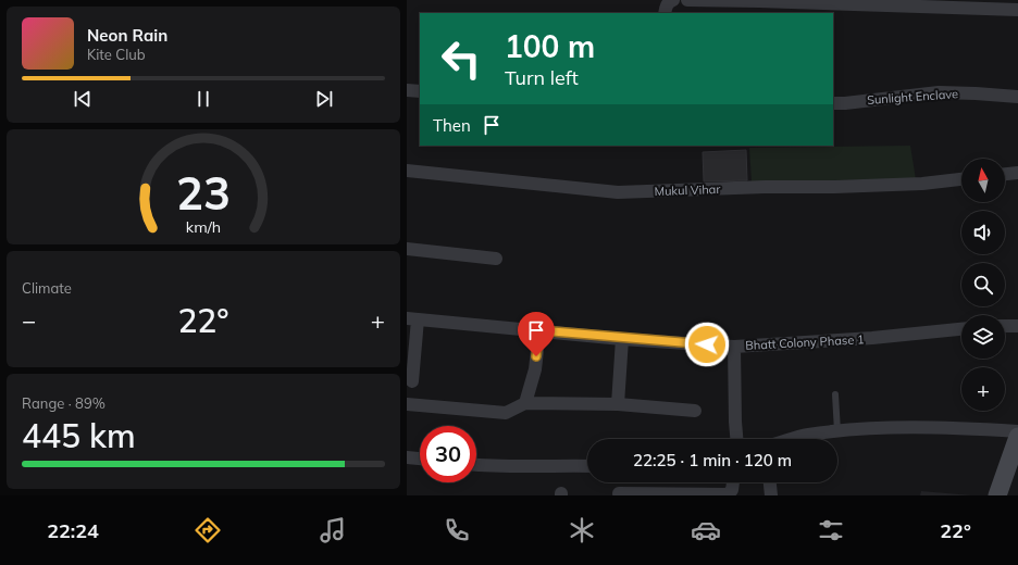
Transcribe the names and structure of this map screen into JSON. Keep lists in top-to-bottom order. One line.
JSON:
{"streets":{"street":["Sunlight Enclave","Mukul Vihar","Bhatt Colony Phase 1"]},"north":"top","page":{"turn":["100 m","Turn left"],"song":["Neon Rain","Kite Club"],"then":"Then","map_buttons":"+","tile":["Climate",["Range · 89%","445 km"]],"heat":["−","22°","+"],"limit":"30","trip":"22:25 · 1 min · 120 m","tabs":["22:24","22°"],"gauge":["23","km/h"]}}
